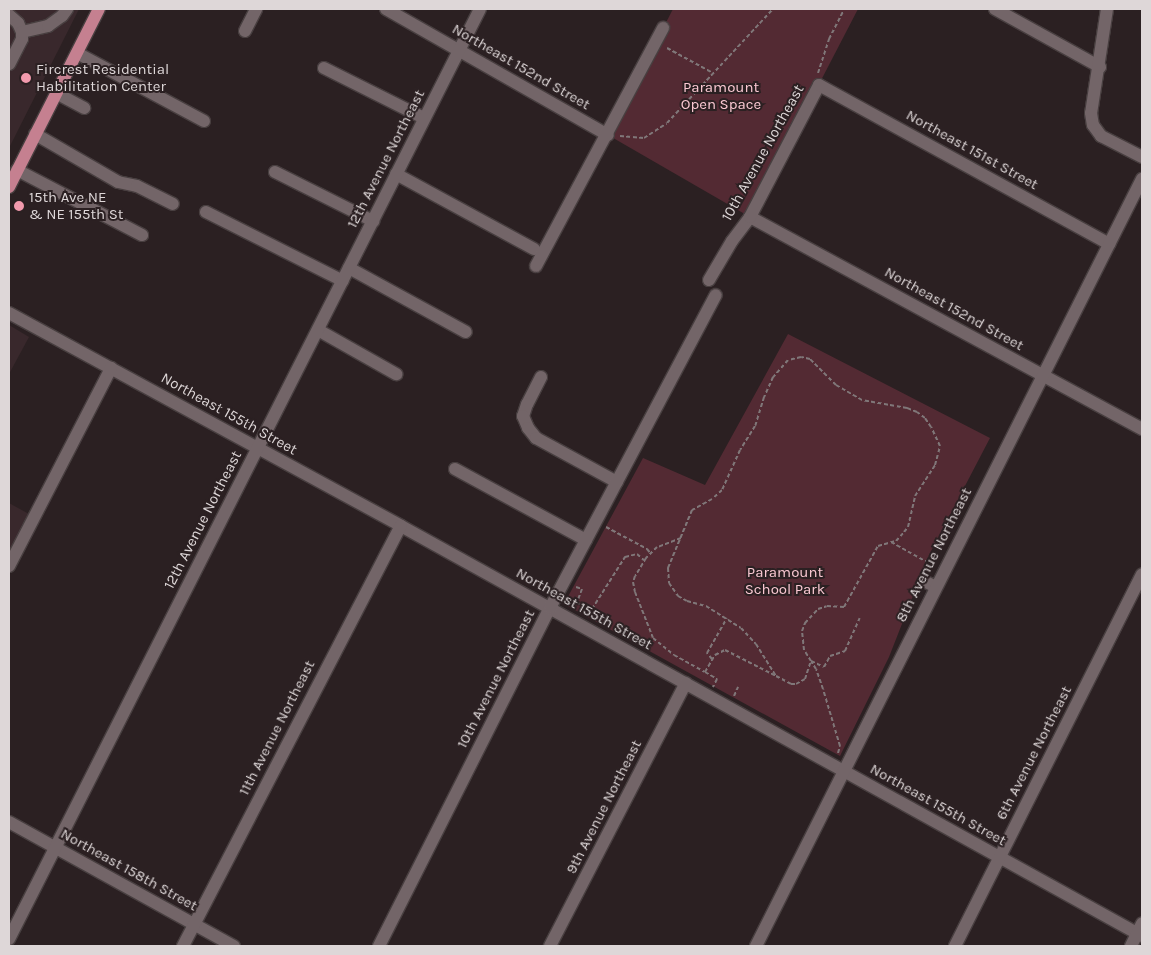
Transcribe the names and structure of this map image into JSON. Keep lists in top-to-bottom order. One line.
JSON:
{"streets":{"street":["Northeast 152nd Street","Northeast 151st Street","10th Avenue Northeast","12th Avenue Northeast","Northeast 155th Street","8th Avenue Northeast","11th Avenue Northeast","6th Avenue Northeast","9th Avenue Northeast","Northeast 158th Street"]},"crossings":[["Northeast 152nd Street","10th Avenue Northeast"],["Northeast 152nd Street","12th Avenue Northeast"],["Northeast 152nd Street","8th Avenue Northeast"],["Northeast 151st Street","10th Avenue Northeast"],["Northeast 151st Street","8th Avenue Northeast"],["10th Avenue Northeast","Northeast 155th Street"],["12th Avenue Northeast","Northeast 155th Street"],["12th Avenue Northeast","Northeast 158th Street"],["Northeast 155th Street","8th Avenue Northeast"],["Northeast 155th Street","11th Avenue Northeast"],["Northeast 155th Street","6th Avenue Northeast"],["Northeast 155th Street","9th Avenue Northeast"],["11th Avenue Northeast","Northeast 158th Street"]],"parks":["Paramount Open Space","Paramount School Park"],"places":["Fircrest Residential Habilitation Center","15th Ave NE & NE 155th St"]}
